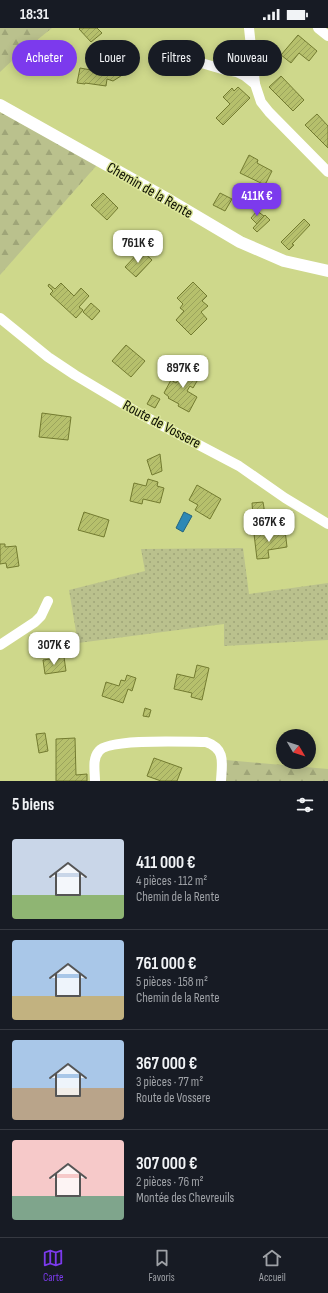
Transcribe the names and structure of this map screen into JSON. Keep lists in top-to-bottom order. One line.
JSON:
{"streets":{"street":["Chemin de la Rente","Route de Vossere"]},"north":"bottom right","page":{"status":"18:31","chip":["Acheter","Louer","Filtres","Nouveau"],"price":["411K €","761K €","897K €","367K €","307K €"],"heading":"5 biens","list":[{"name":"411 000 €","note":"4 pièces · 112 m² · Chemin de la Rente"},{"name":"761 000 €","note":"5 pièces · 158 m² · Chemin de la Rente"},{"name":"367 000 €","note":"3 pièces · 77 m² · Route de Vossere"},{"name":"307 000 €","note":"2 pièces · 76 m² · Montée des Chevreuils"}],"tabs":["Carte","Favoris","Accueil"]}}
